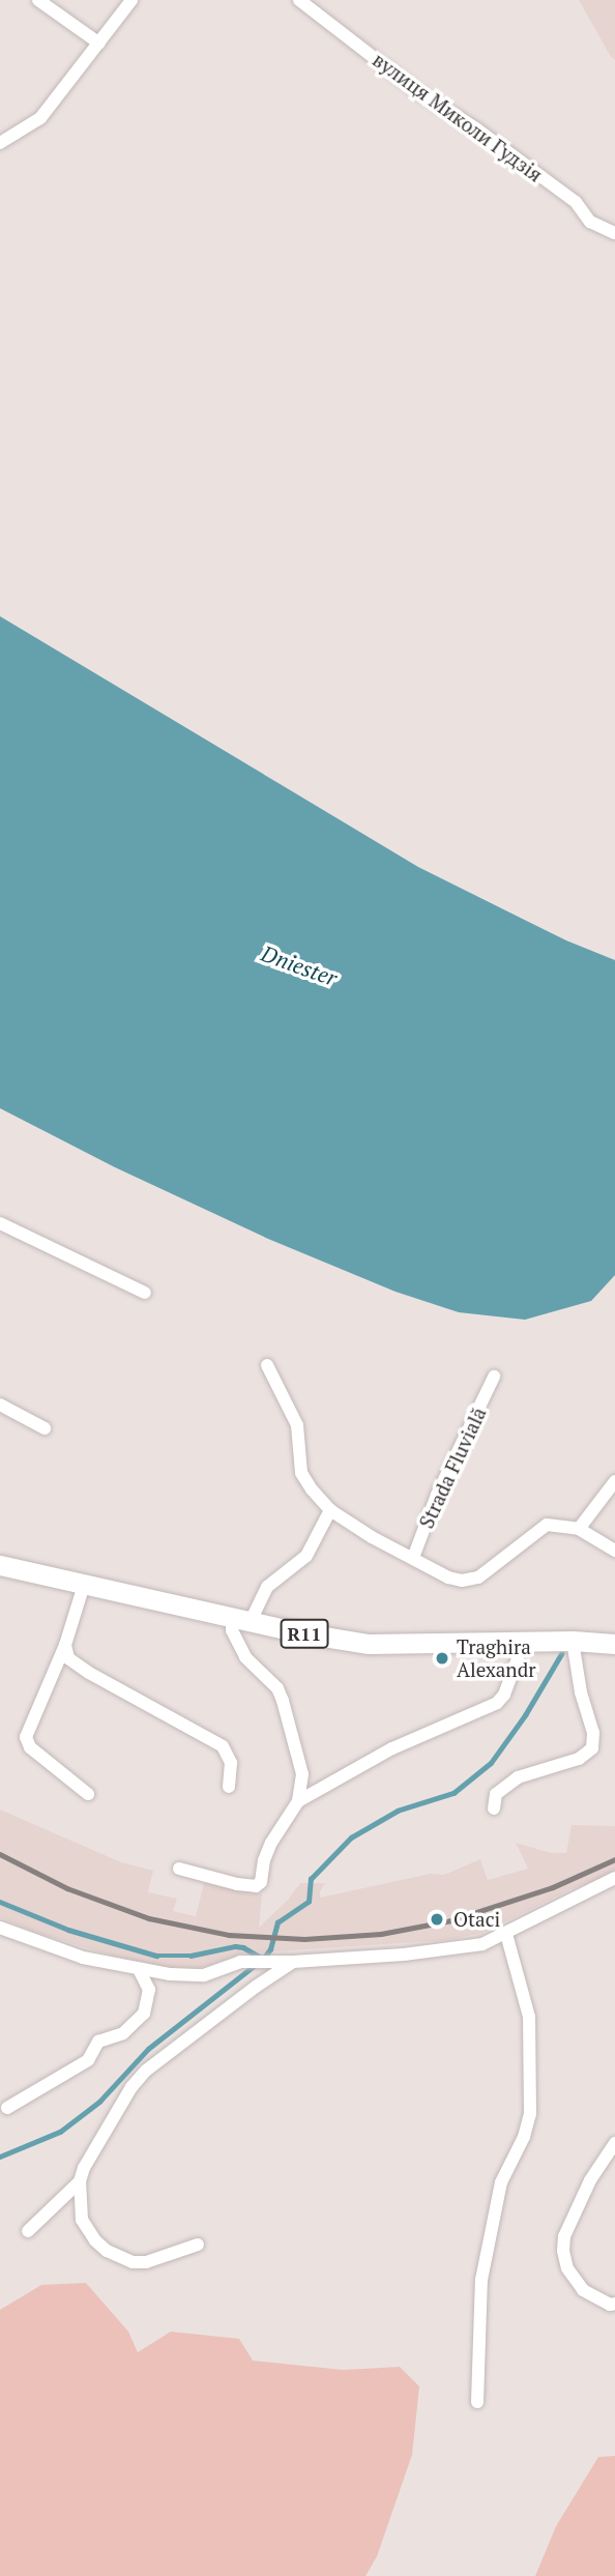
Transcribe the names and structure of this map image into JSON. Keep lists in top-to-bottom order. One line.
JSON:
{"streets":{"main road":["R11"],"street":["вулиця Миколи Гудзія","Strada Fluvială"]},"water":["Dniester"],"places":["Traghira Alexandr","Otaci"]}
